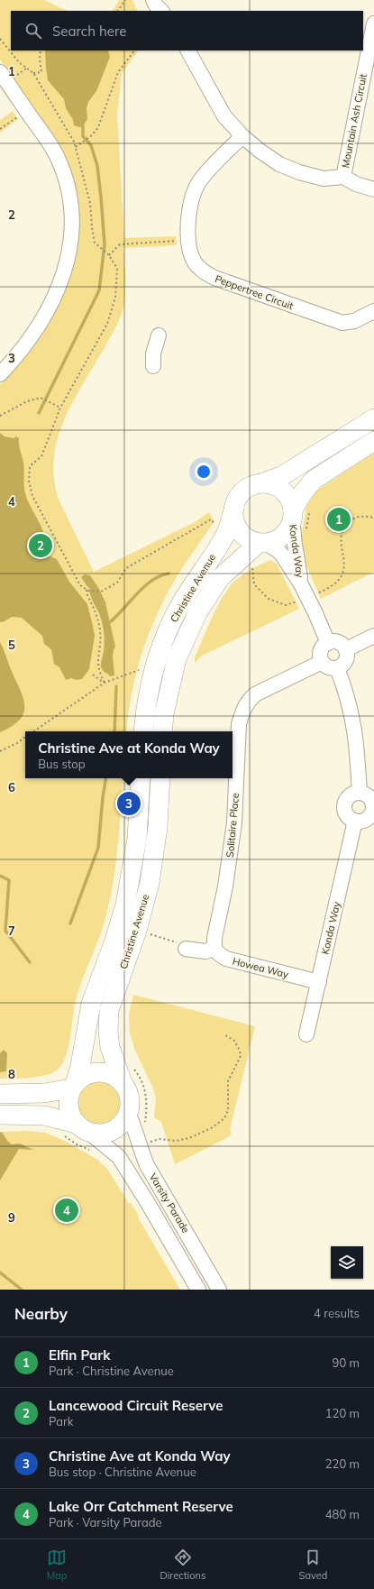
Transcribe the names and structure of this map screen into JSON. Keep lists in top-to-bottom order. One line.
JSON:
{"streets":{"main road":["Christine Avenue"],"street":["Mountain Ash Circuit","Peppertree Circuit","Konda Way","Solitaire Place","Howea Way","Varsity Parade"]},"crossings":[["Konda Way","Christine Avenue"],["Konda Way","Solitaire Place"],["Konda Way","Howea Way"],["Christine Avenue","Varsity Parade"],["Solitaire Place","Howea Way"]],"page":{"search":"Search here","pins":["1","2","3","4"],"popup":["Christine Ave at Konda Way","Bus stop"],"heading":["Nearby","4 results"],"list":[{"mark":"1","name":"Elfin Park","note":"Park · Christine Avenue","value":"90 m"},{"mark":"2","name":"Lancewood Circuit Reserve","note":"Park","value":"120 m"},{"mark":"3","name":"Christine Ave at Konda Way","note":"Bus stop · Christine Avenue","value":"220 m"},{"mark":"4","name":"Lake Orr Catchment Reserve","note":"Park · Varsity Parade","value":"480 m"}],"nav":["Map","Directions","Saved"]},"grid":{"rows":["1","2","3","4","5","6","7","8","9"]}}
